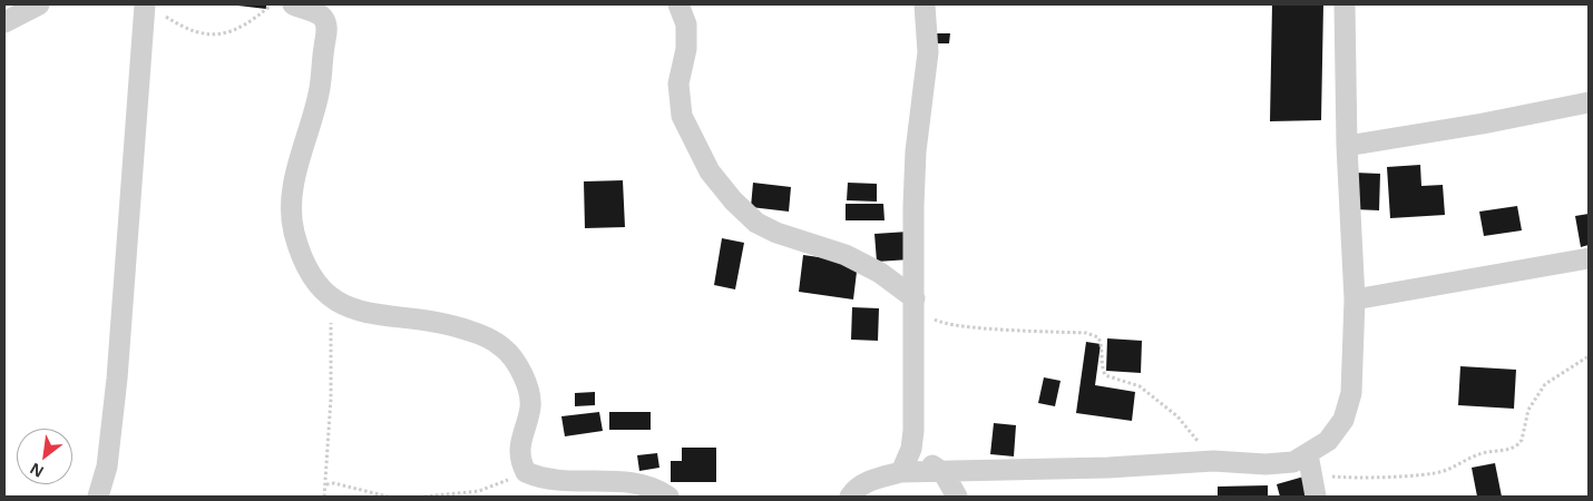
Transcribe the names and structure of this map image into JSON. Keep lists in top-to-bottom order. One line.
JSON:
{"north":"bottom left"}
